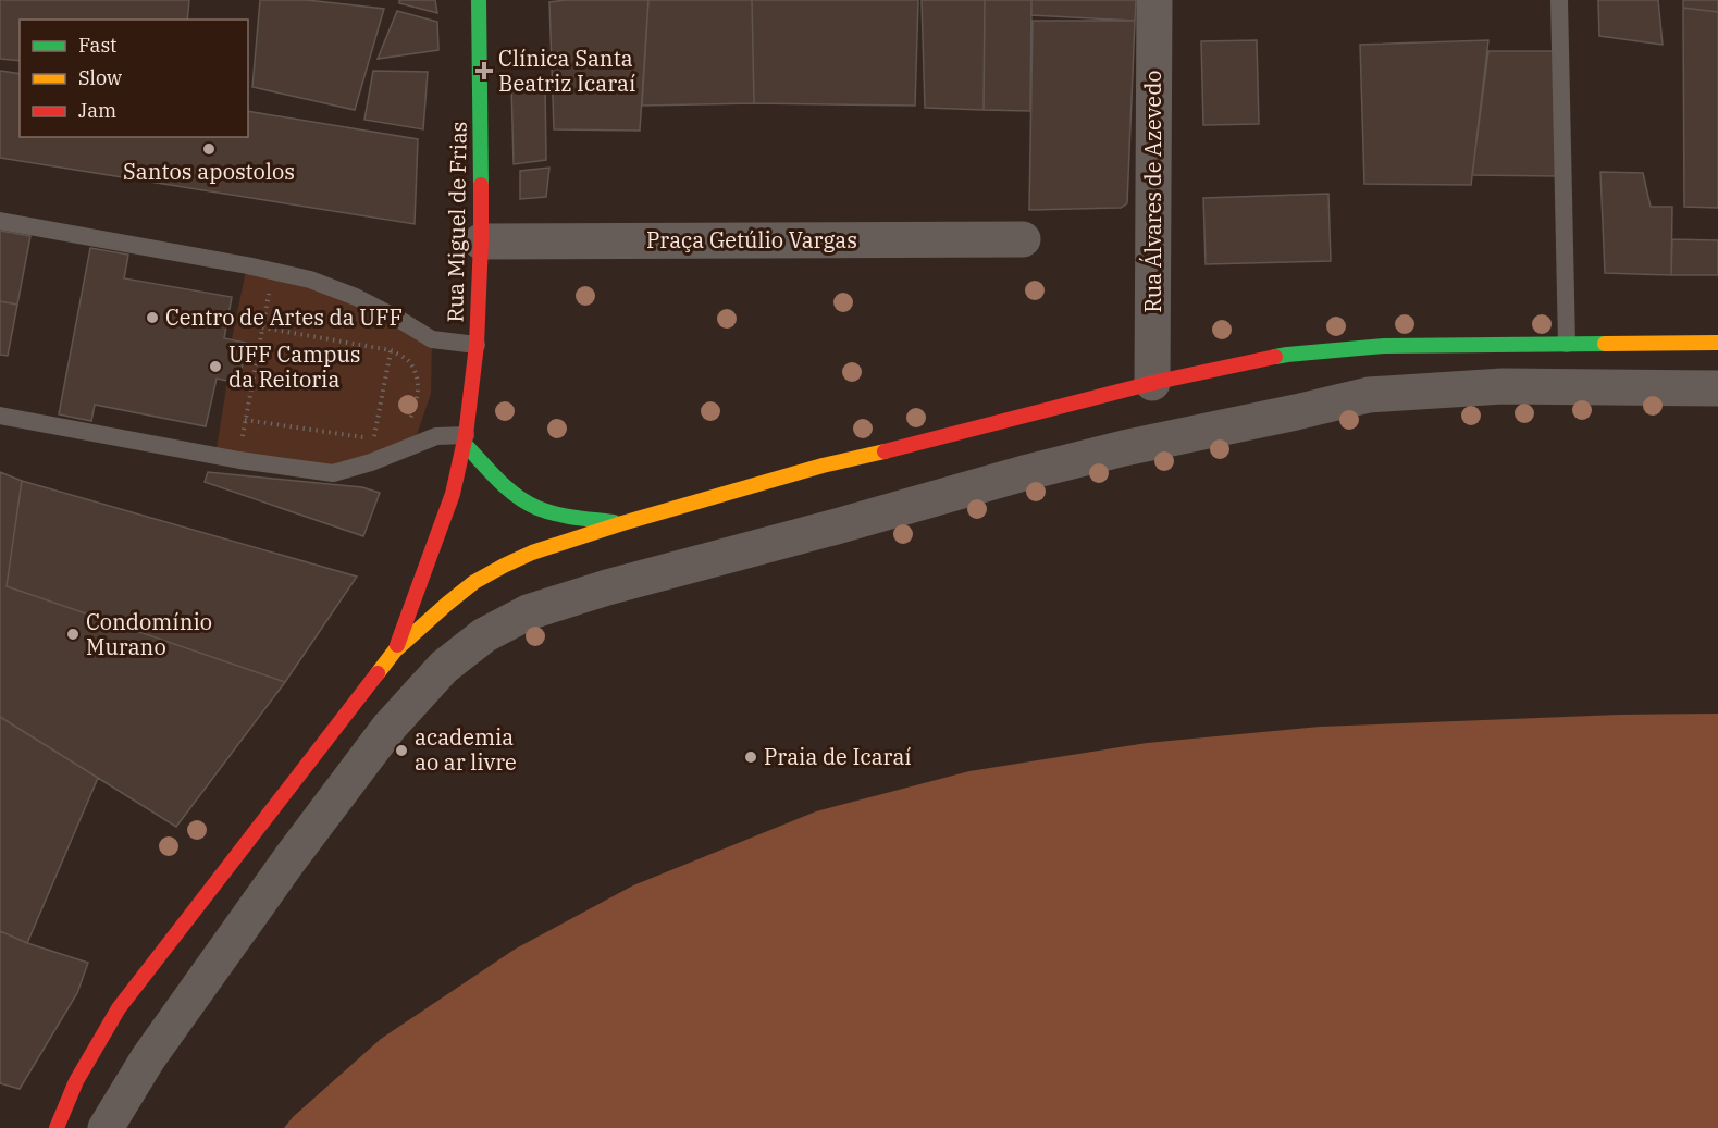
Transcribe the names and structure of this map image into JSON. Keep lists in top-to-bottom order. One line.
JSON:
{"streets":{"main road":["Rua Miguel de Frias"],"street":["Rua Álvares de Azevedo","Praça Getúlio Vargas"]},"crossings":[["Rua Miguel de Frias","Praça Getúlio Vargas"]],"places":{"health":["Clínica Santa Beatriz Icaraí"],"other":["Santos apostolos","Centro de Artes da UFF","UFF Campus da Reitoria","Condomínio Murano","academia ao ar livre","Praia de Icaraí"]},"legend":["Fast","Slow","Jam"]}
